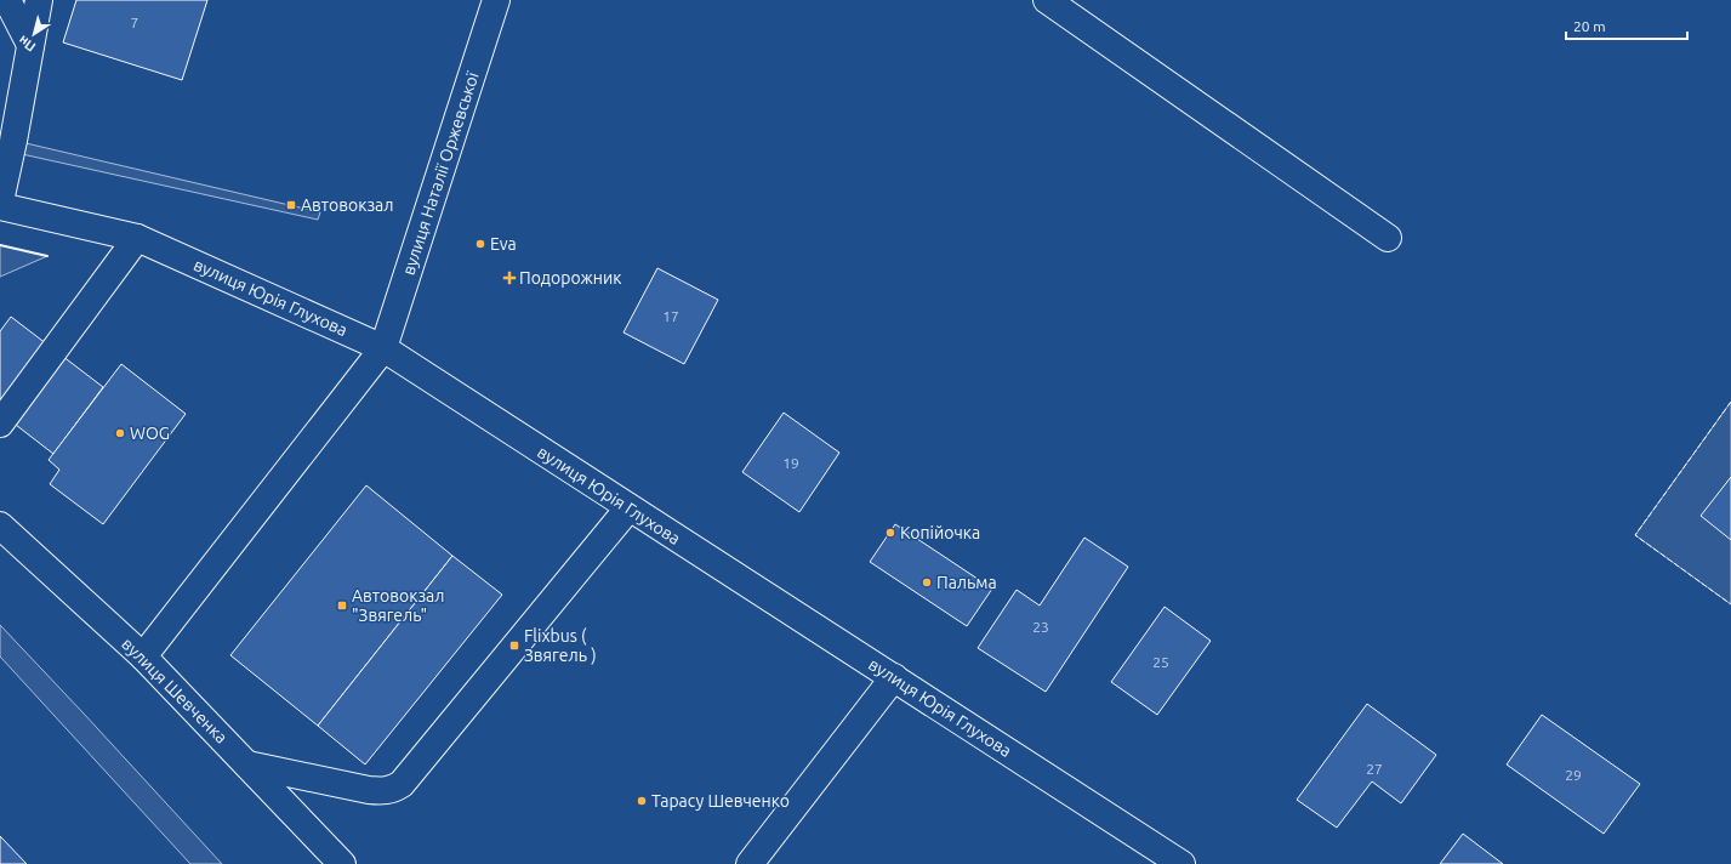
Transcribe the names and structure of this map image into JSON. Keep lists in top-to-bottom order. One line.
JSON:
{"streets":{"street":["вулиця Наталії Оржевської","вулиця Юрія Глухова","вулиця Шевченка"]},"crossings":[["вулиця Наталії Оржевської","вулиця Юрія Глухова"],["вулиця Наталії Оржевської","вулиця Шевченка"]],"places":{"transit":["Автовокзал","Автовокзал \"Звягель\"","Flixbus ( Звягель )"],"other":["Eva","WOG","Копійочка","Пальма","Тарасу Шевченко"],"health":["Подорожник"]},"house_numbers":["7","17","19","23","25","27","29"],"scale_bar":"20 m","north":"bottom left"}
